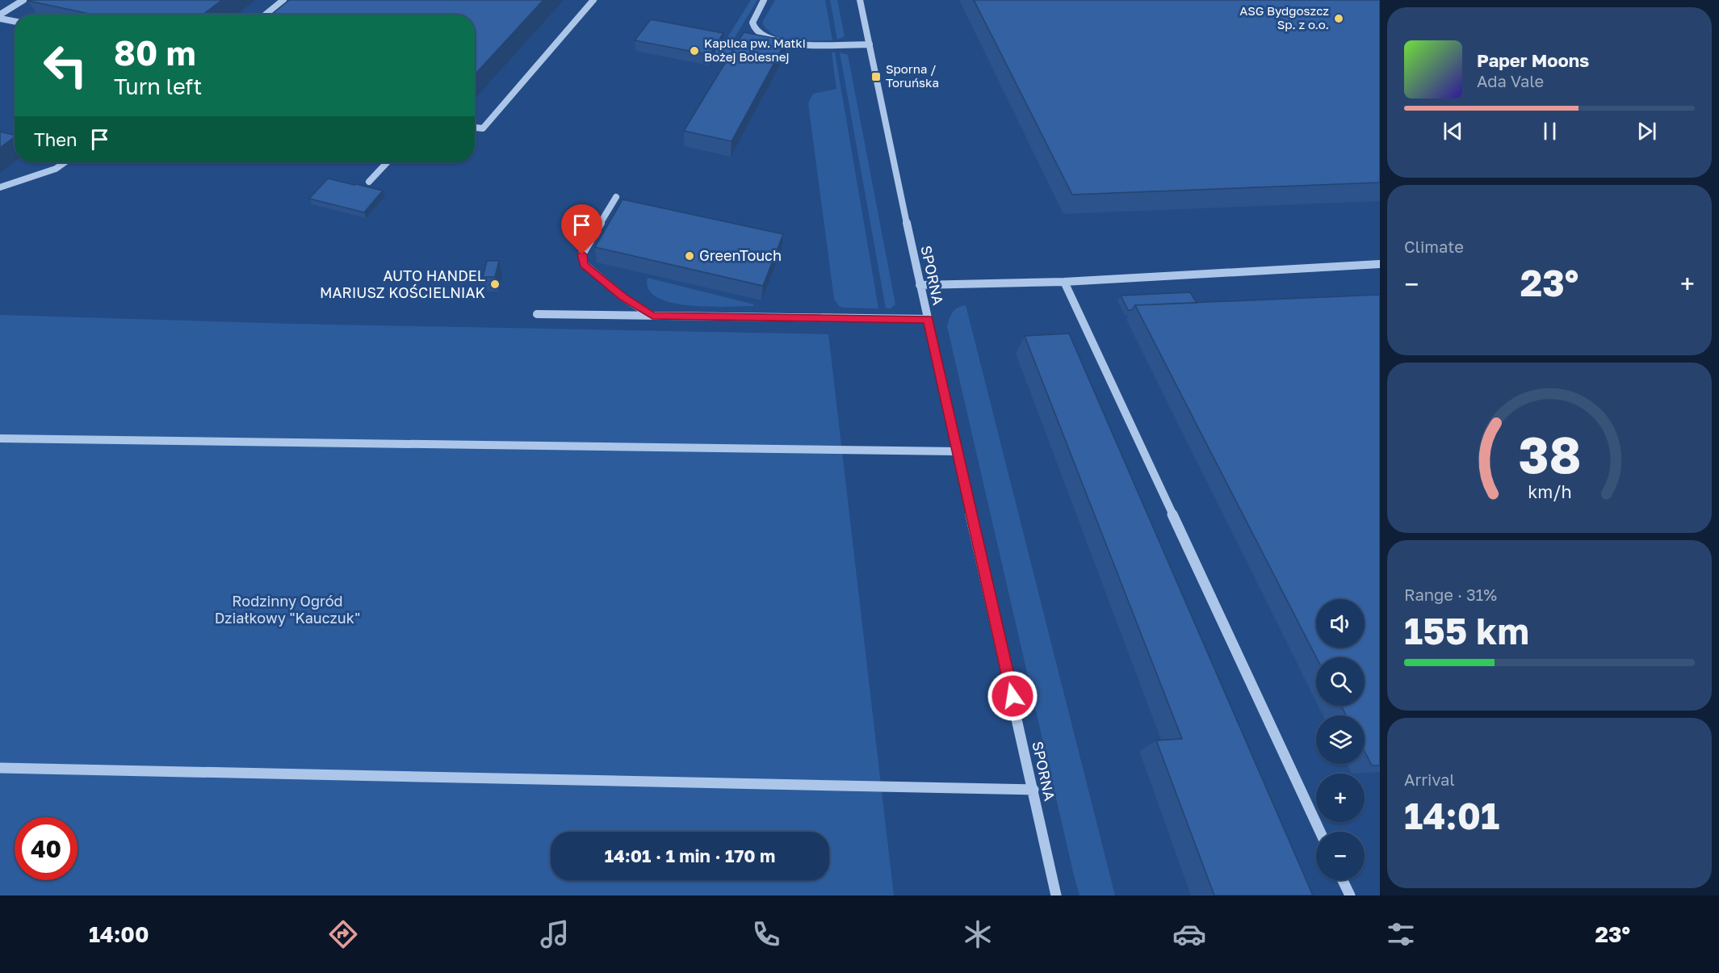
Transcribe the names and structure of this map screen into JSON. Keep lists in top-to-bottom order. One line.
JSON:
{"streets":{"street":["SPORNA"]},"parks":["Rodzinny Ogród Działkowy \"Kauczuk\""],"places":{"other":["ASG Bydgoszcz Sp. z o.o.","Kaplica pw. Matki Bożej Bolesnej","GreenTouch","AUTO HANDEL MARIUSZ KOŚCIELNIAK"],"transit":["Sporna / Toruńska"]},"page":{"turn":["80 m","Turn left"],"song":["Paper Moons","Ada Vale"],"then":"Then","tile":["Climate",["Range · 31%","155 km"],["Arrival","14:01"]],"heat":["−","23°","+"],"map_buttons":["+","−"],"limit":"40","trip":"14:01 · 1 min · 170 m","tabs":["14:00","23°"],"gauge":["38","km/h"]}}
